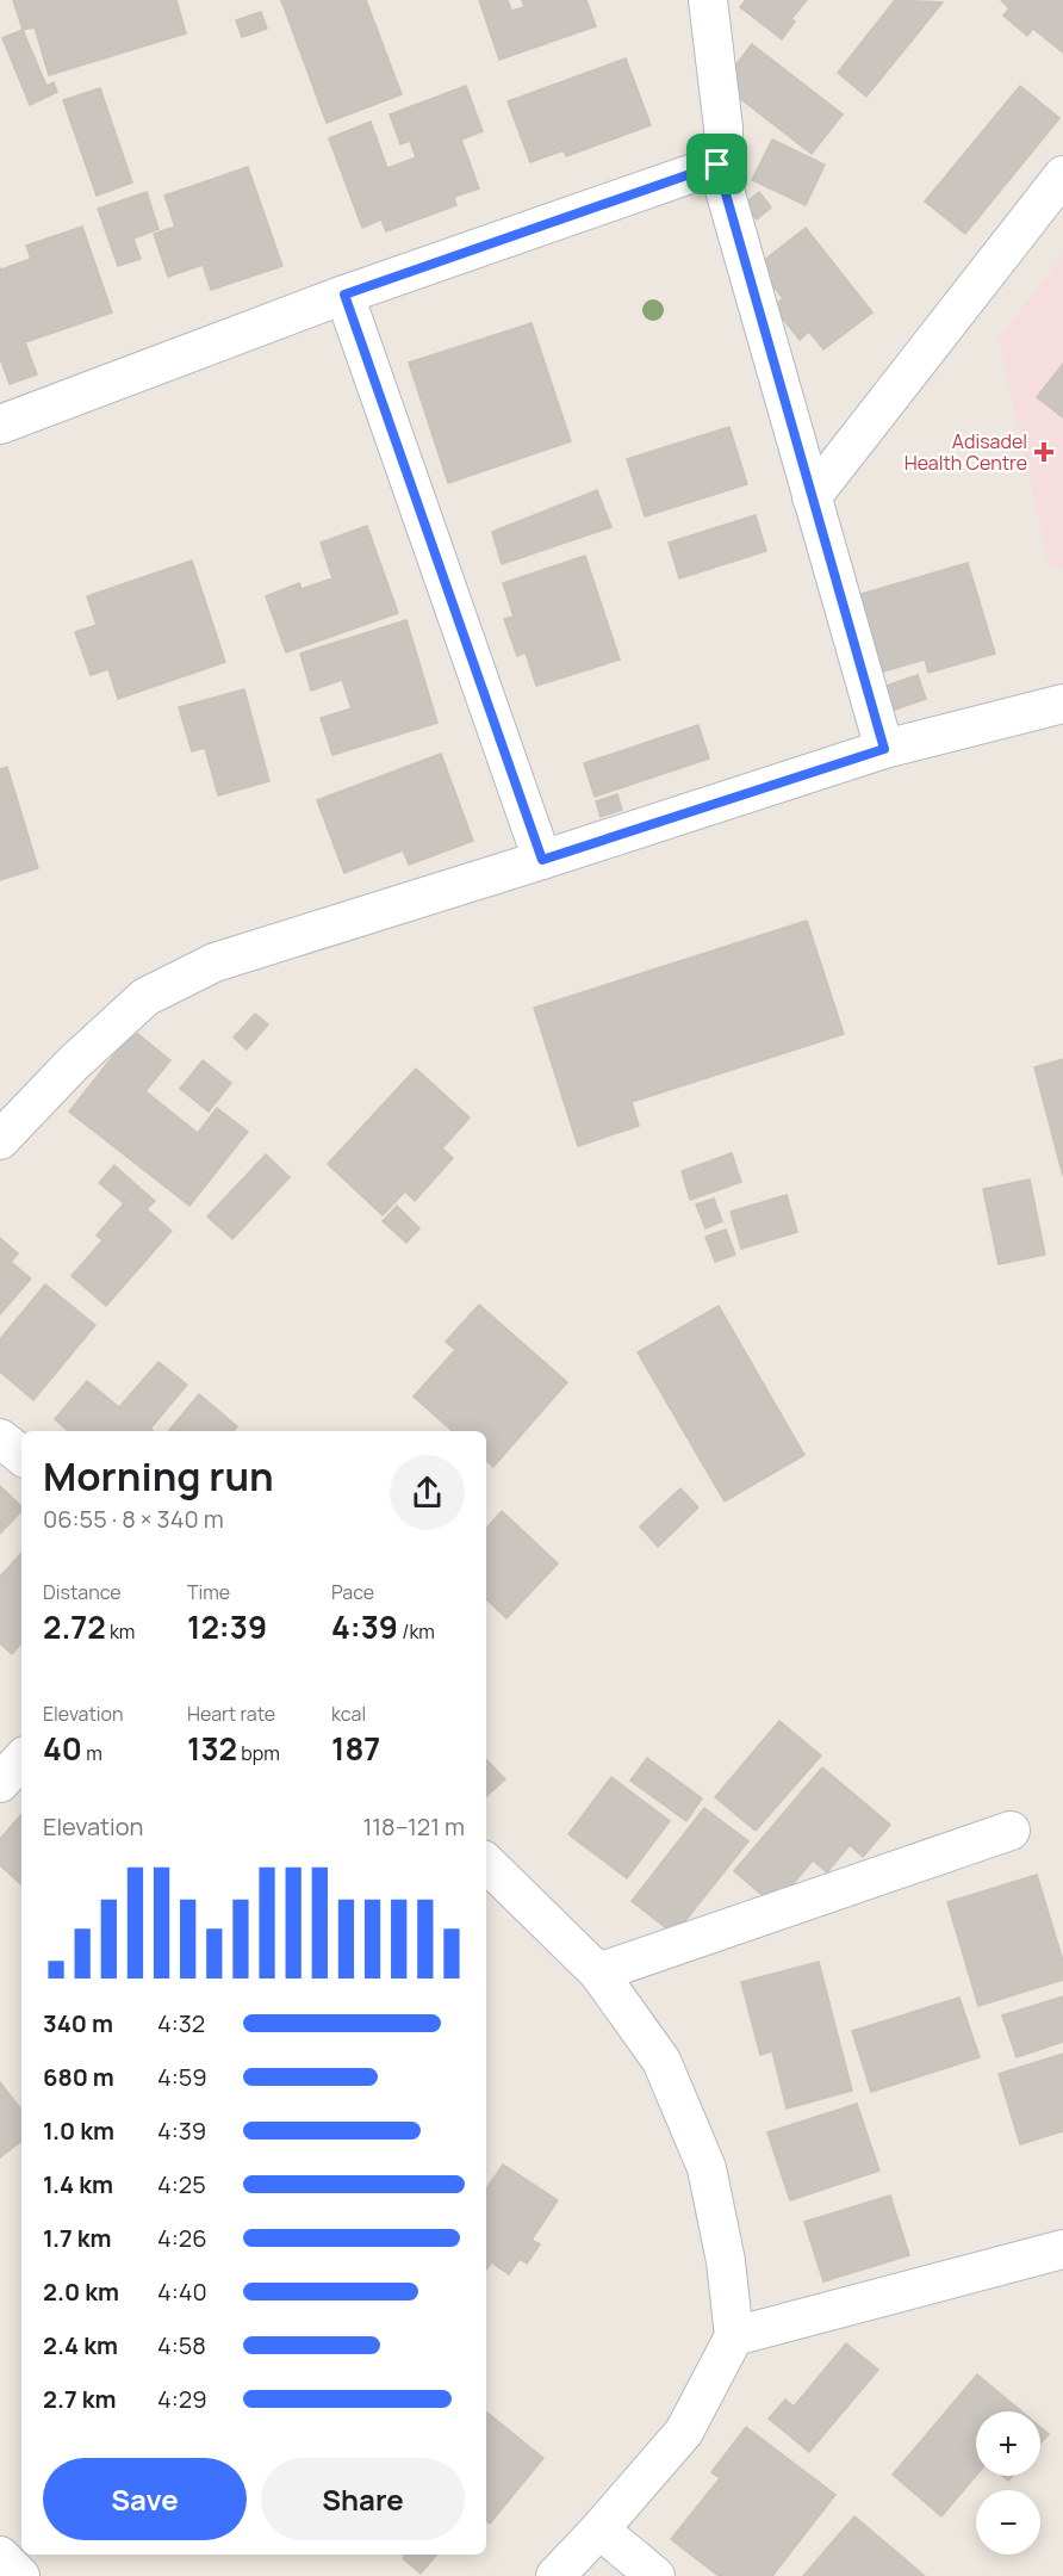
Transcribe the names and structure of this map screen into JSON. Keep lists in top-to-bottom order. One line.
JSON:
{"places":{"health":["Adisadel Health Centre"]},"page":{"heading":["Morning run","06:55 · 8 × 340 m"],"stats":[["Distance","2.72 km"],["Time","12:39"],["Pace","4:39 /km"],["Elevation","40 m"],["Heart rate","132 bpm"],["kcal","187"]],"chart":["Elevation","118–121 m"],"list":[{"name":"340 m","note":"4:32"},{"name":"680 m","note":"4:59"},{"name":"1.0 km","note":"4:39"},{"name":"1.4 km","note":"4:25"},{"name":"1.7 km","note":"4:26"},{"name":"2.0 km","note":"4:40"},{"name":"2.4 km","note":"4:58"},{"name":"2.7 km","note":"4:29"}],"map_buttons":["+","−"],"buttons":["Save","Share"]}}
